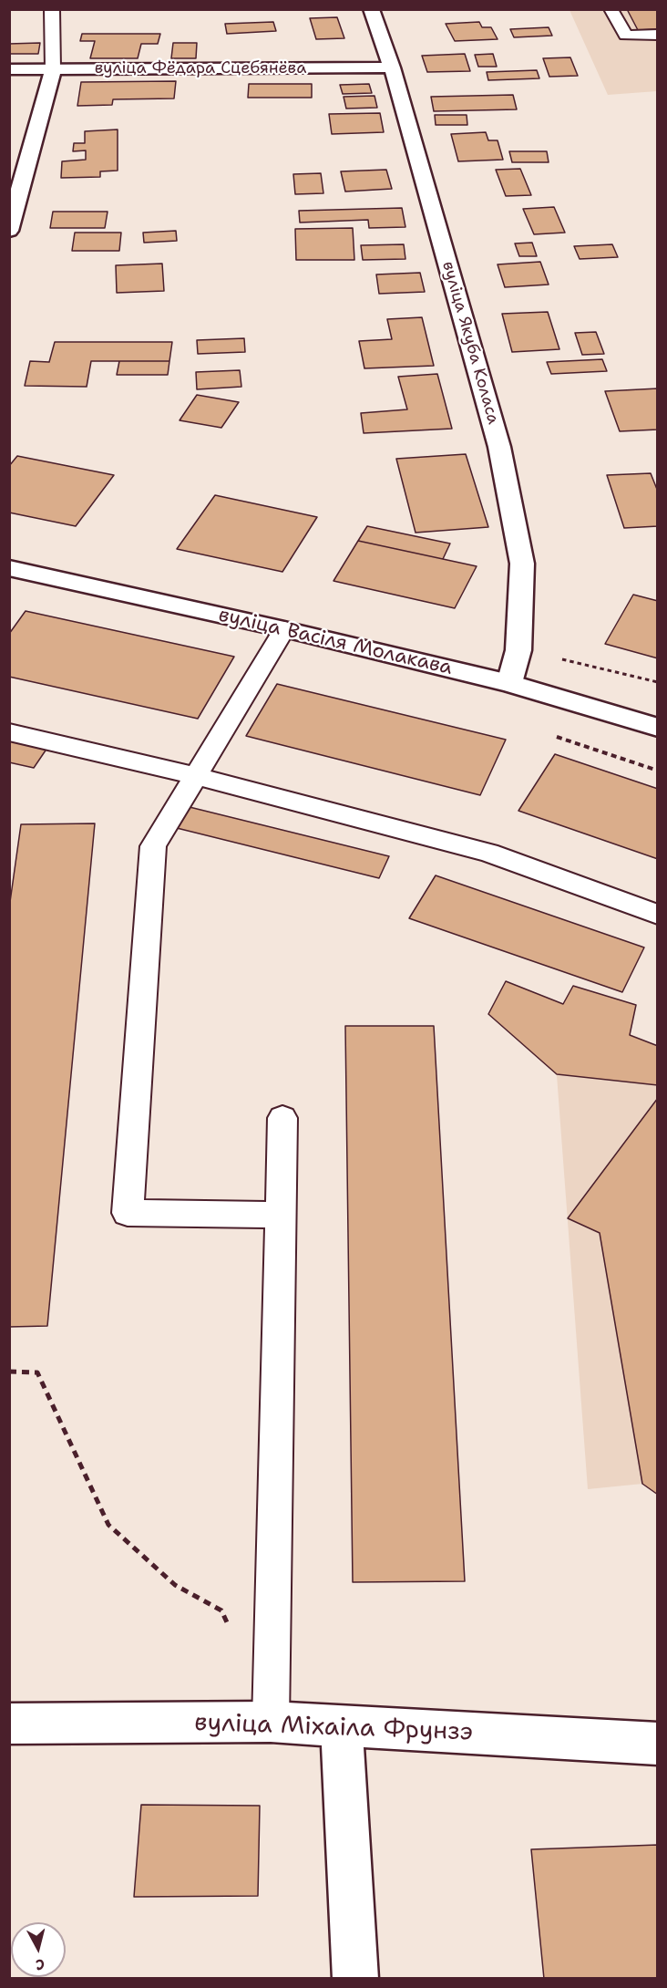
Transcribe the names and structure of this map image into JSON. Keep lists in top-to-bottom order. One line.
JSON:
{"streets":{"street":["вуліца Фёдара Сцебянёва","вуліца Якуба Коласа","вуліца Васіля Молакава","вуліца Міхаіла Фрунзэ"]},"crossings":[["вуліца Фёдара Сцебянёва","вуліца Якуба Коласа"],["вуліца Якуба Коласа","вуліца Васіля Молакава"]],"north":"bottom"}
